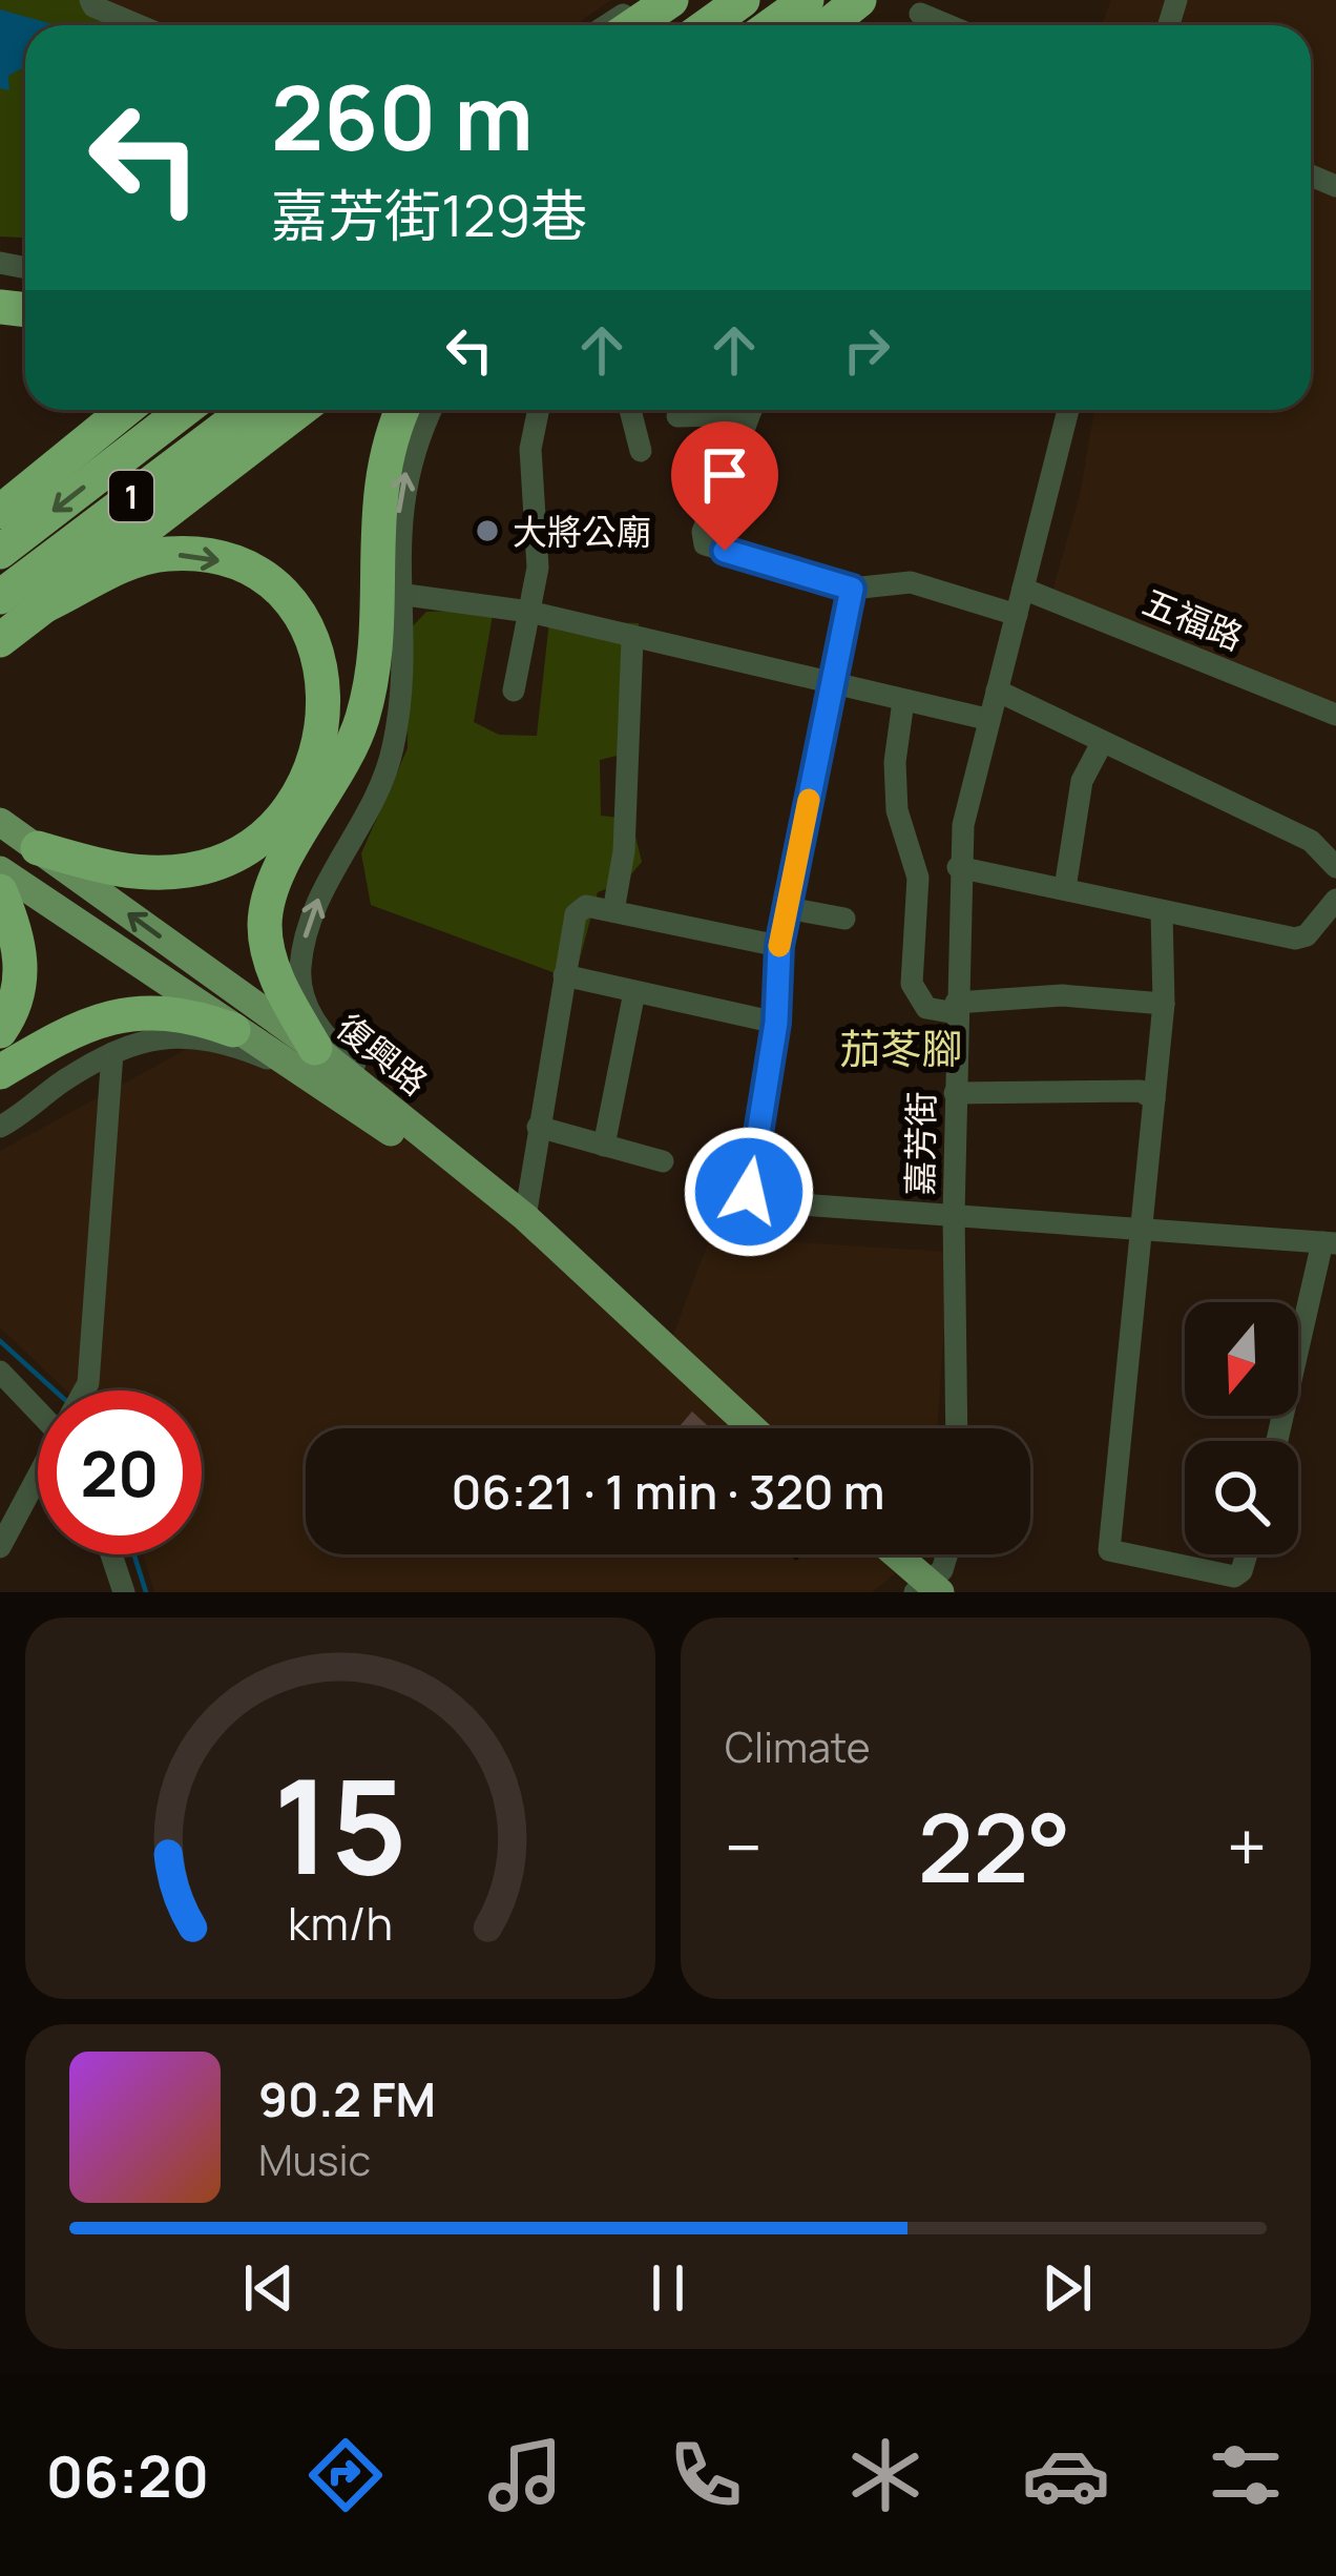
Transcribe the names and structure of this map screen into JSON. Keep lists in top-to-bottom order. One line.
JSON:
{"streets":{"highway":["1"],"main road":["復興路"],"street":["五福路","嘉芳街"]},"crossings":[["五福路","嘉芳街"]],"districts":["茄苳腳"],"places":["大將公廟"],"north":"bottom","page":{"turn":["260 m","嘉芳街129巷"],"limit":"20","trip":"06:21 · 1 min · 320 m","tile":"Climate","heat":["−","22°","+"],"song":["90.2 FM","Music"],"tabs":"06:20","gauge":["15","km/h"]}}
